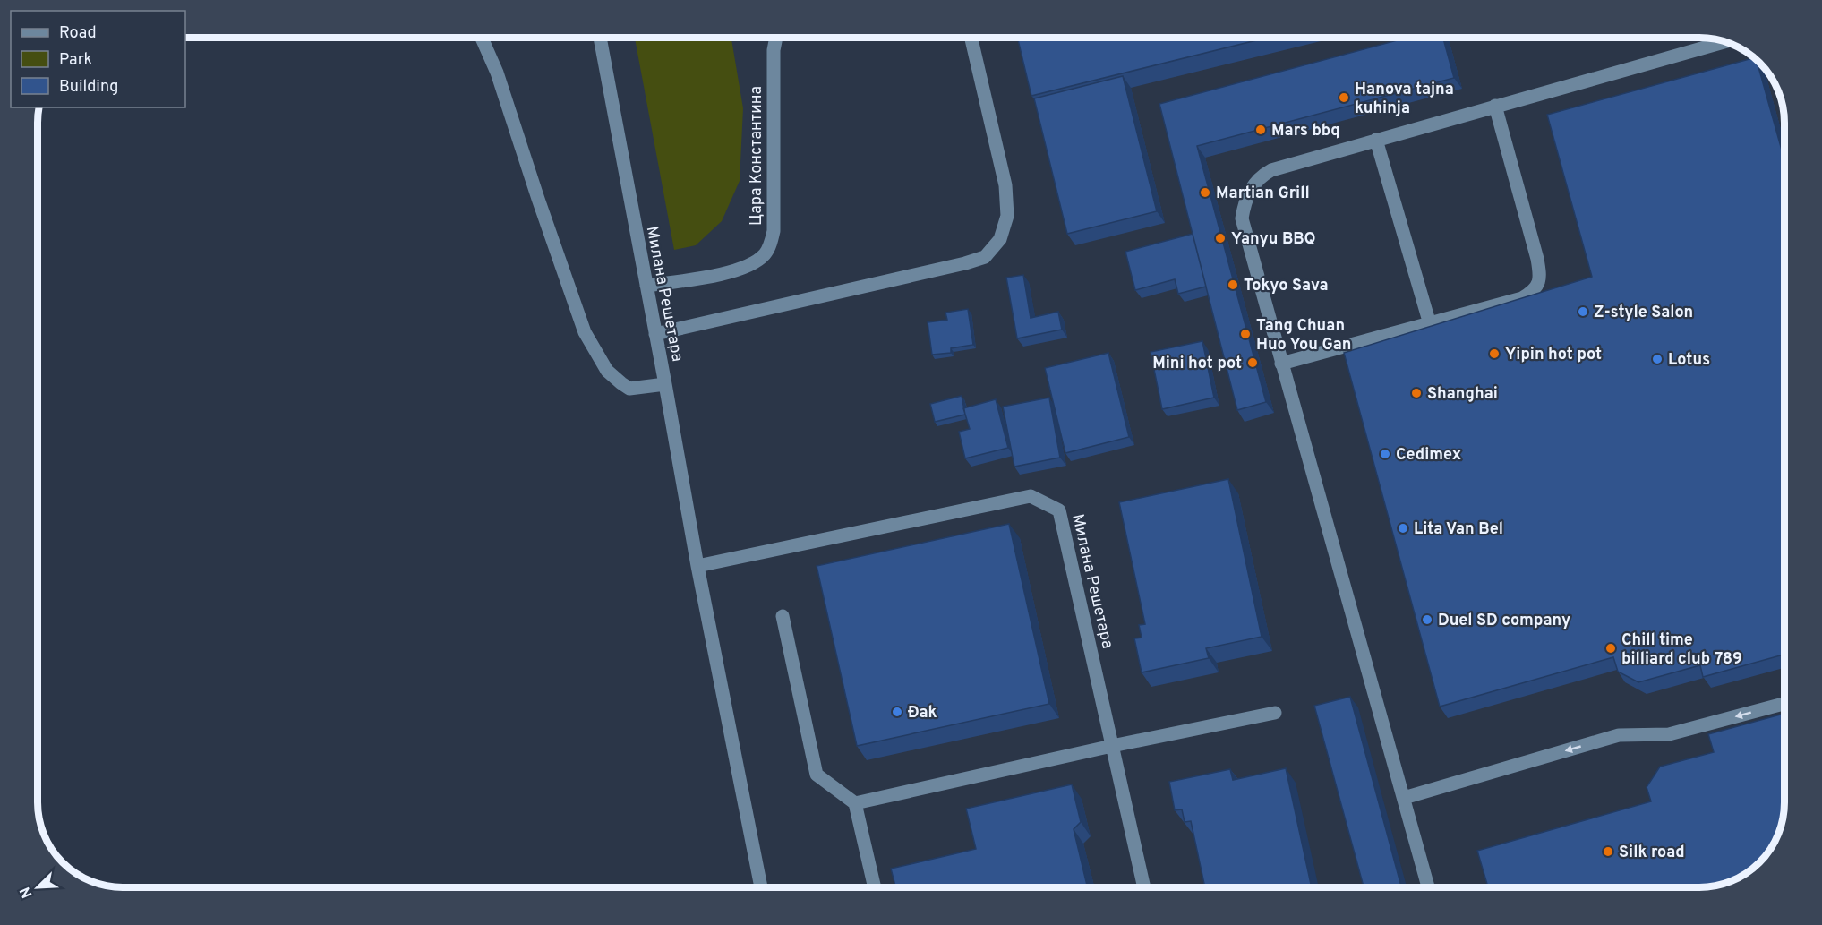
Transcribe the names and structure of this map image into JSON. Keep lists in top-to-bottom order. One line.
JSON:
{"streets":{"street":["Цара Константина","Милана Решетара"]},"crossings":[["Цара Константина","Милана Решетара"]],"places":["Hanova tajna kuhinja","Mars bbq","Martian Grill","Yanyu BBQ","Tokyo Sava","Z-style Salon","Tang Chuan Huo You Gan","Yipin hot pot","Lotus","Mini hot pot","Shanghai","Cedimex","Lita Van Bel","Duel SD company","Chill time billiard club 789","Đak","Silk road"],"legend":["Road","Park","Building"],"north":"bottom left"}
